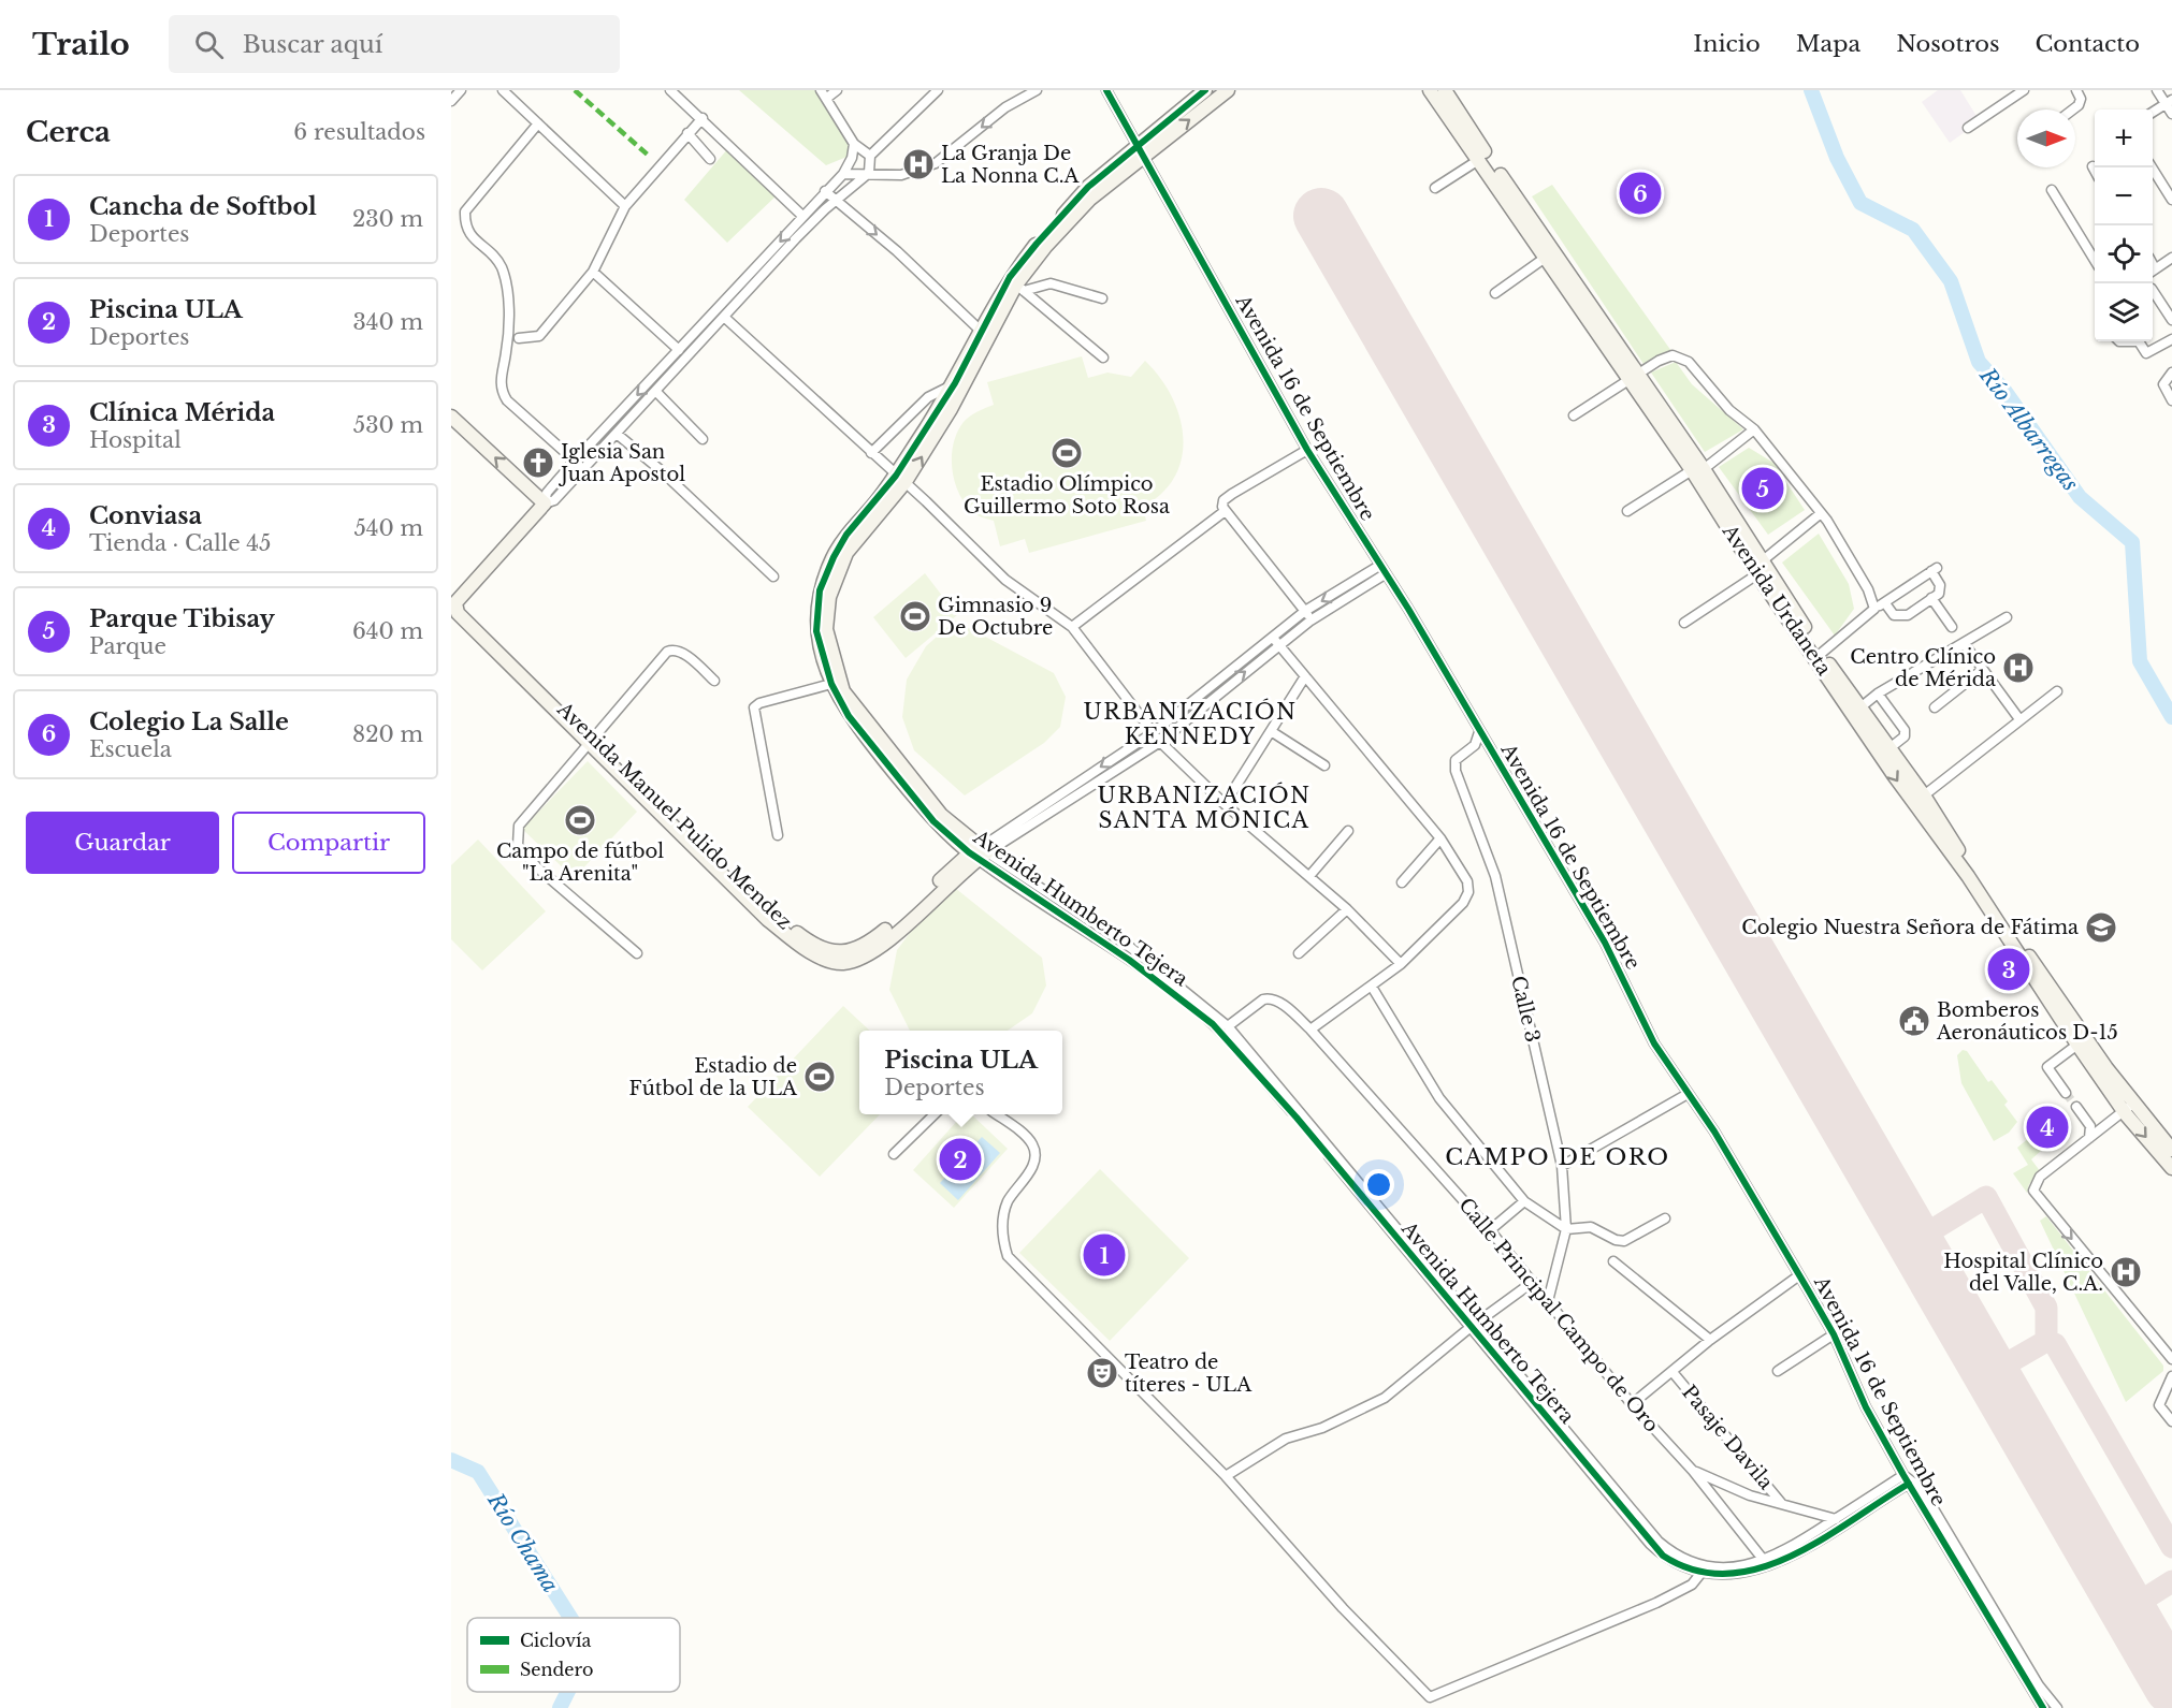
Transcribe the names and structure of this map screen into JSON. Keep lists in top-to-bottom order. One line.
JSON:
{"streets":{"street":["Avenida 16 de Septiembre","Avenida Urdaneta","Avenida Manuel Pulido Mendez","Avenida Humberto Tejera","Calle 3","Calle Principal Campo de Oro","Pasaje Davila"]},"crossings":[["Avenida 16 de Septiembre","Avenida Manuel Pulido Mendez"],["Avenida 16 de Septiembre","Avenida Humberto Tejera"],["Avenida 16 de Septiembre","Calle 3"],["Avenida Manuel Pulido Mendez","Avenida Humberto Tejera"],["Avenida Humberto Tejera","Calle Principal Campo de Oro"],["Calle 3","Calle Principal Campo de Oro"]],"districts":["URBANIZACIÓN KENNEDY","URBANIZACIÓN SANTA MÓNICA","CAMPO DE ORO"],"water":["Río Albarregas","Río Chama"],"places":{"hospital":["La Granja De La Nonna C.A","Centro Clínico de Mérida","Hospital Clínico del Valle, C.A."],"sports":["Estadio Olímpico Guillermo Soto Rosa","Gimnasio 9 De Octubre","Campo de fútbol \"La Arenita\"","Estadio de Fútbol de la ULA"],"church":["Iglesia San Juan Apostol"],"school or university":["Colegio Nuestra Señora de Fátima"],"public building":["Bomberos Aeronáuticos D-15"],"theatre":["Teatro de títeres - ULA"]},"legend":["Ciclovía","Sendero"],"north":"right","page":{"header":"Trailo","search":"Buscar aquí","nav":["Inicio","Mapa","Nosotros","Contacto"],"heading":["Cerca","6 resultados"],"map_buttons":["+","−"],"pins":["6","5","3","4","2","1"],"list":[{"mark":"1","name":"Cancha de Softbol","note":"Deportes","value":"230 m"},{"mark":"2","name":"Piscina ULA","note":"Deportes","value":"340 m"},{"mark":"3","name":"Clínica Mérida","note":"Hospital","value":"530 m"},{"mark":"4","name":"Conviasa","note":"Tienda · Calle 45","value":"540 m"},{"mark":"5","name":"Parque Tibisay","note":"Parque","value":"640 m"},{"mark":"6","name":"Colegio La Salle","note":"Escuela","value":"820 m"}],"buttons":["Guardar","Compartir"],"popup":["Piscina ULA","Deportes"]}}
